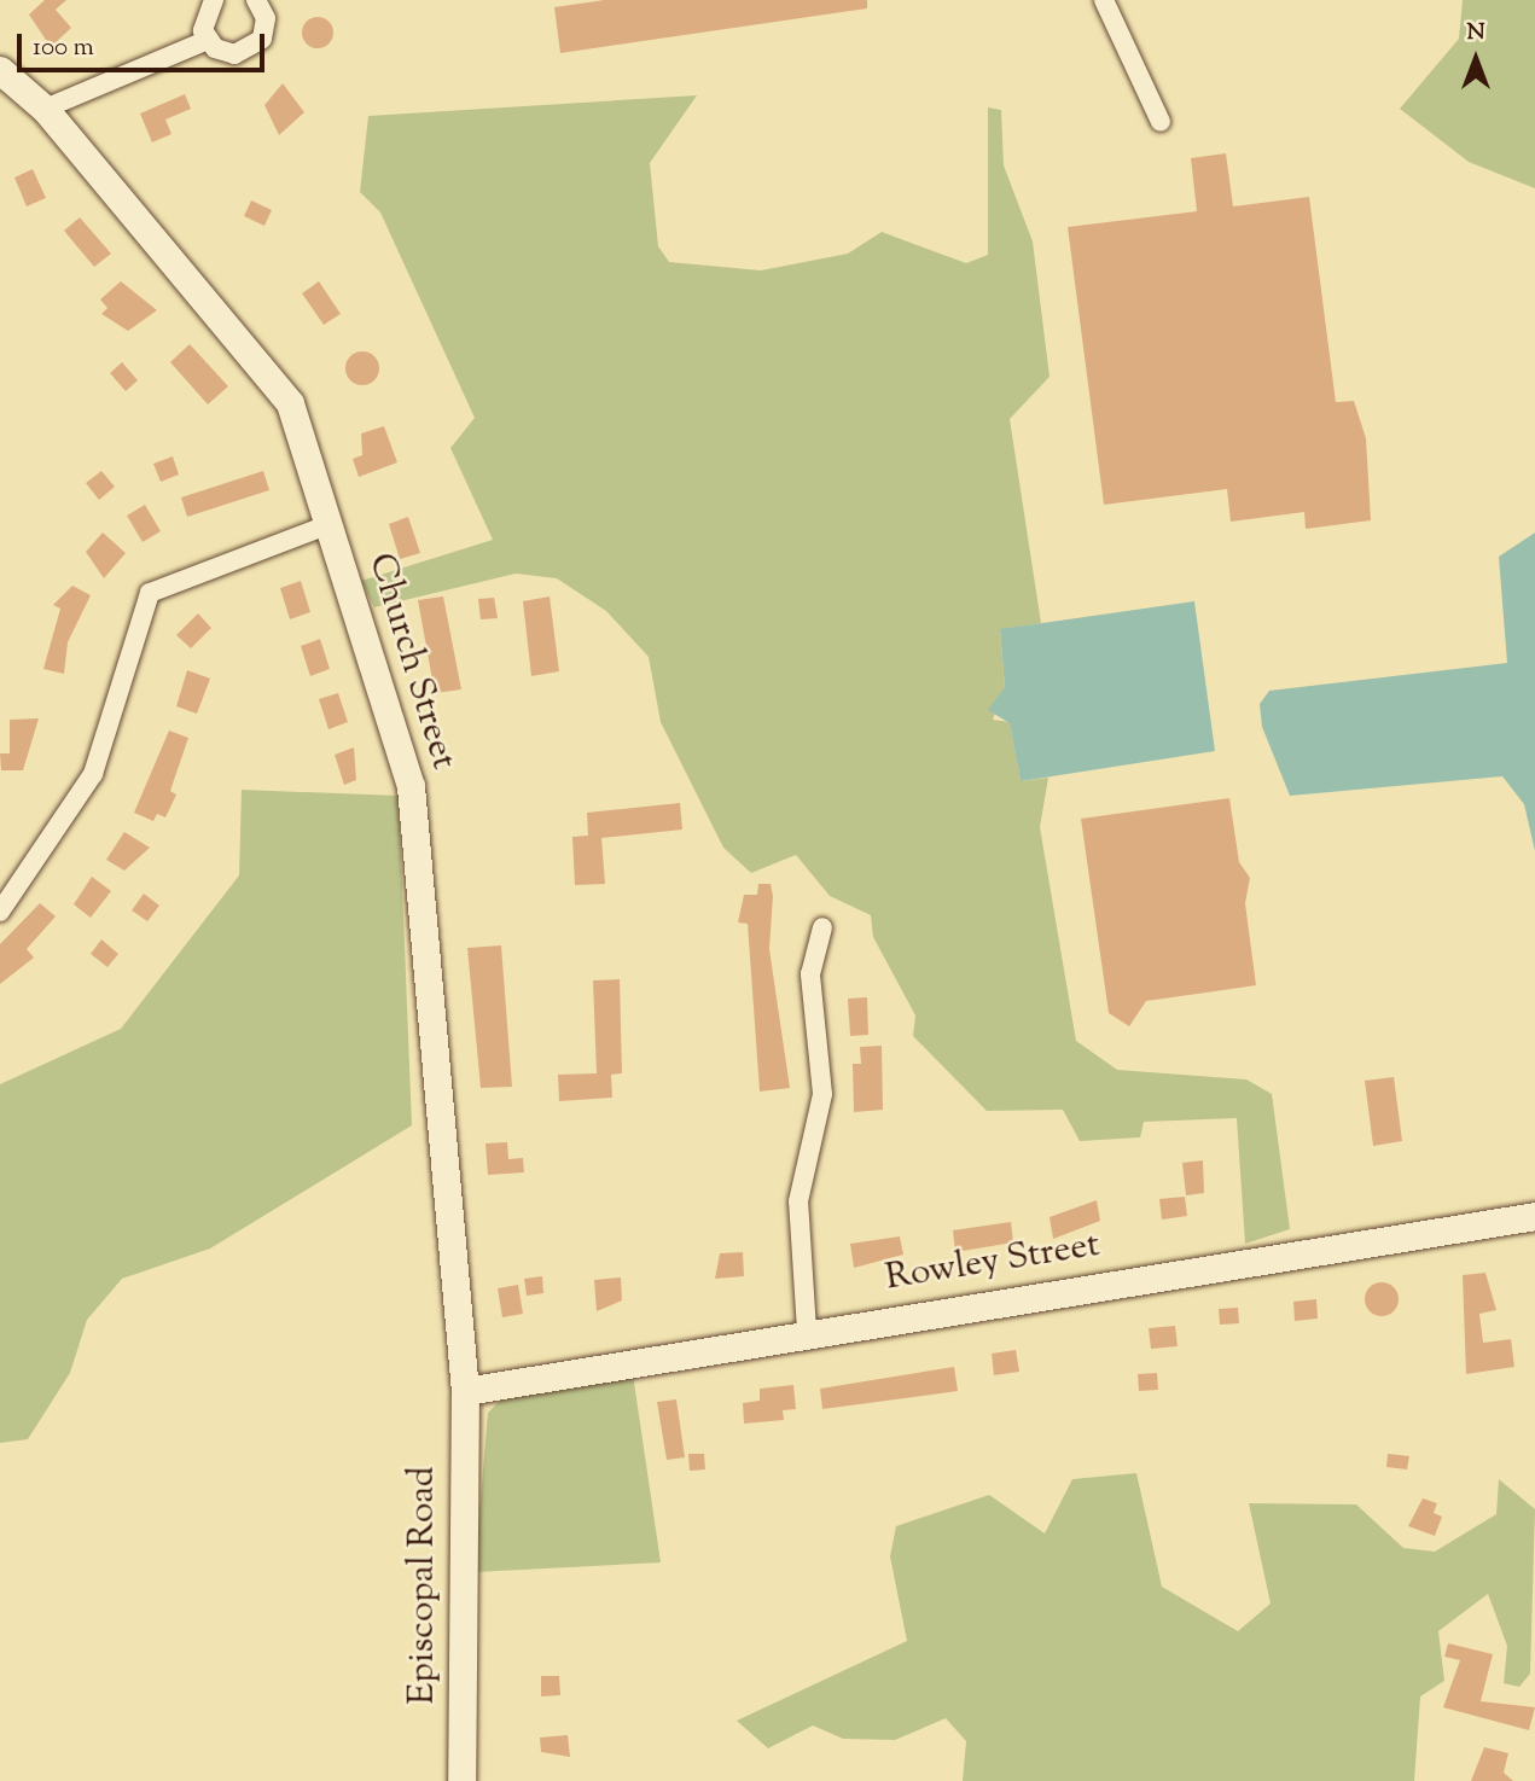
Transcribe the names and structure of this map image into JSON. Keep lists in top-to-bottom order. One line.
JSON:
{"streets":{"street":["Church Street","Rowley Street","Episcopal Road"]},"crossings":[["Church Street","Rowley Street"],["Church Street","Episcopal Road"],["Rowley Street","Episcopal Road"]],"scale_bar":"100 m","north":"top"}
